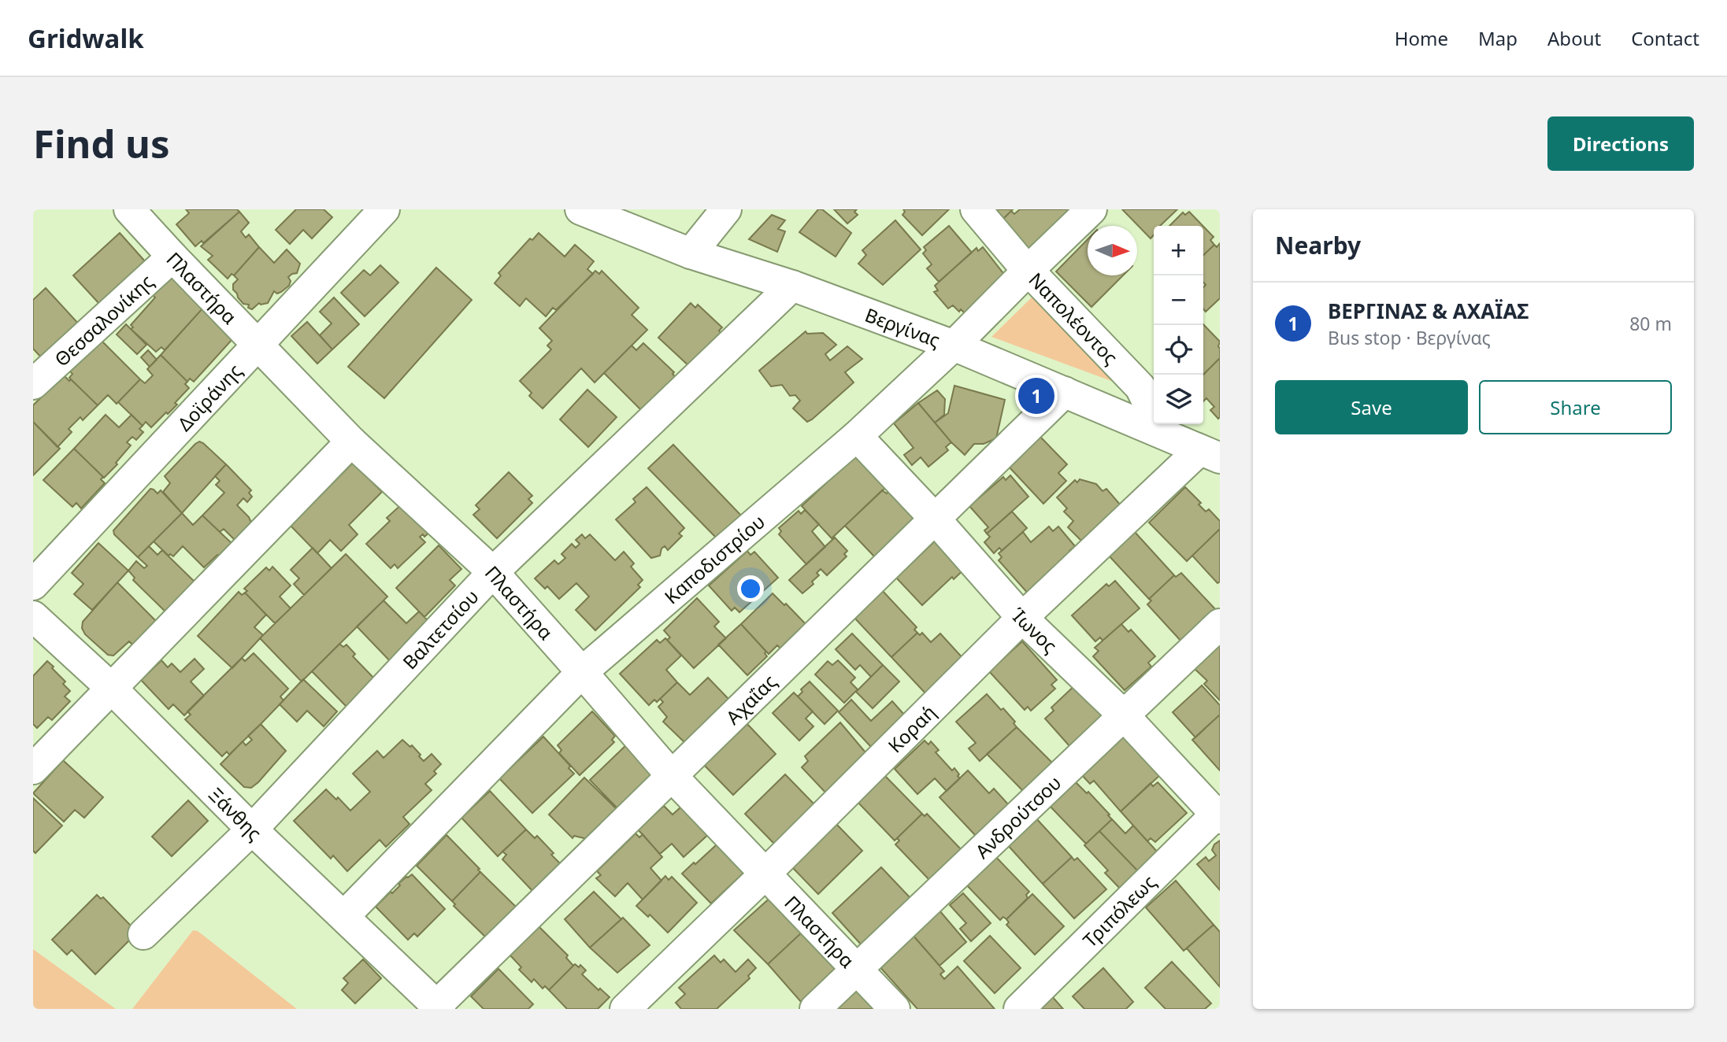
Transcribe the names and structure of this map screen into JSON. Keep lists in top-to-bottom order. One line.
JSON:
{"streets":{"street":["Πλαστήρα","Ναπολέοντος","Θεσσαλονίκης","Βεργίνας","Δοϊράνης","Καποδιστρίου","Βαλτετσίου","Ίωνος","Αχαΐας","Κοραή","Ξάνθης","Ανδρούτσου","Τριπόλεως"]},"crossings":[["Πλαστήρα","Θεσσαλονίκης"],["Πλαστήρα","Δοϊράνης"],["Πλαστήρα","Καποδιστρίου"],["Πλαστήρα","Βαλτετσίου"],["Πλαστήρα","Αχαΐας"],["Πλαστήρα","Κοραή"],["Πλαστήρα","Ανδρούτσου"],["Ναπολέοντος","Βεργίνας"],["Ναπολέοντος","Καποδιστρίου"],["Βεργίνας","Καποδιστρίου"],["Βεργίνας","Βαλτετσίου"],["Βεργίνας","Αχαΐας"],["Βεργίνας","Κοραή"],["Καποδιστρίου","Ίωνος"],["Καποδιστρίου","Ξάνθης"],["Βαλτετσίου","Ξάνθης"],["Ίωνος","Αχαΐας"],["Ίωνος","Κοραή"],["Ίωνος","Ανδρούτσου"],["Ίωνος","Τριπόλεως"],["Αχαΐας","Ξάνθης"]],"north":"right","page":{"header":"Gridwalk","nav":["Home","Map","About","Contact"],"buttons":["Directions",["Save","Share"]],"title":"Find us","heading":"Nearby","map_buttons":["+","−"],"list":[{"mark":"1","name":"ΒΕΡΓΙΝΑΣ & ΑΧΑΪΑΣ","note":"Bus stop · Βεργίνας","value":"80 m"}],"pins":"1"}}
